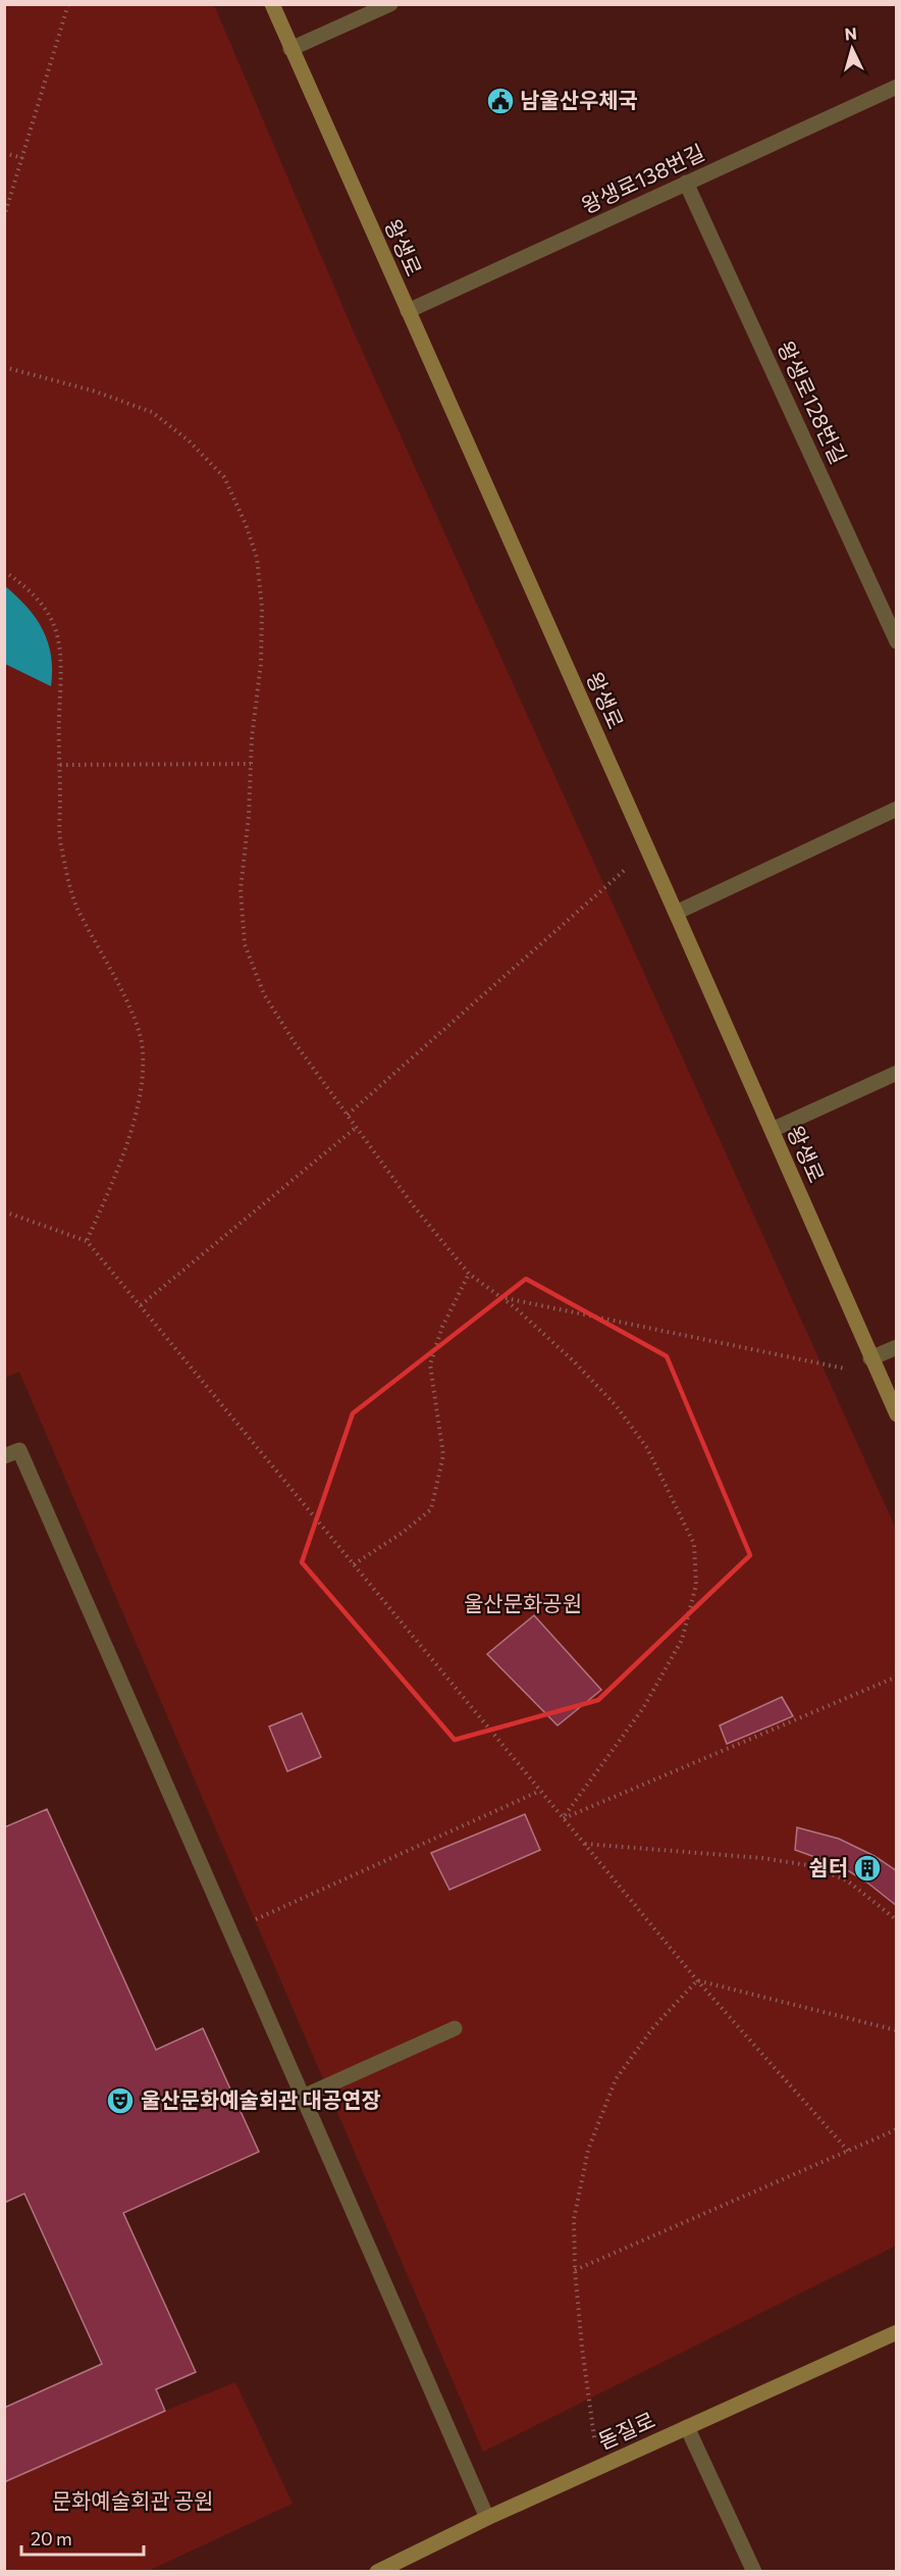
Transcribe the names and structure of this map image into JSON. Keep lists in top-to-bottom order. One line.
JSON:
{"streets":{"main road":["왕생로","돋질로"],"street":["왕생로138번길","왕생로128번길"]},"crossings":[["왕생로138번길","왕생로"],["왕생로138번길","왕생로128번길"]],"parks":["울산문화공원","문화예술회관 공원"],"places":{"public building":["남울산우체국"],"building":["쉼터"],"theatre":["울산문화예술회관 대공연장"]},"scale_bar":"20 m","north":"top"}
